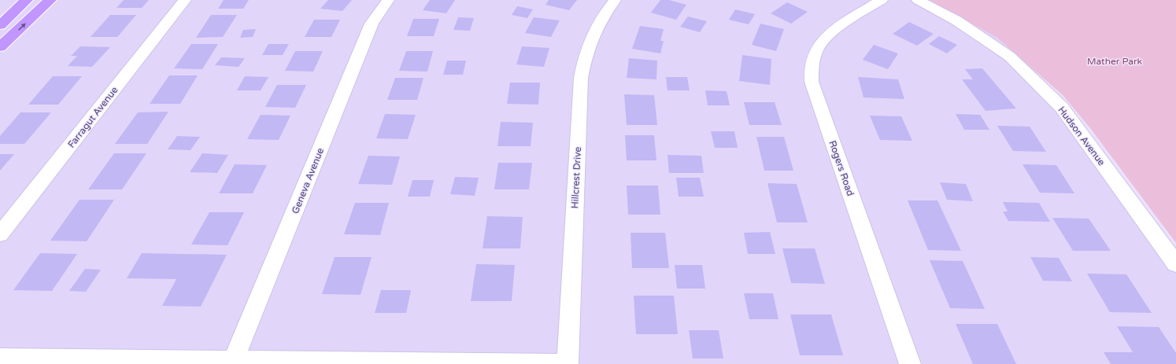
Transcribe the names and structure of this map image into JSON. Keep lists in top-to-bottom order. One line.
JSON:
{"streets":{"street":["Farragut Avenue","Hudson Avenue","Rogers Road","Hillcrest Drive","Geneva Avenue"]},"parks":["Mather Park"]}
